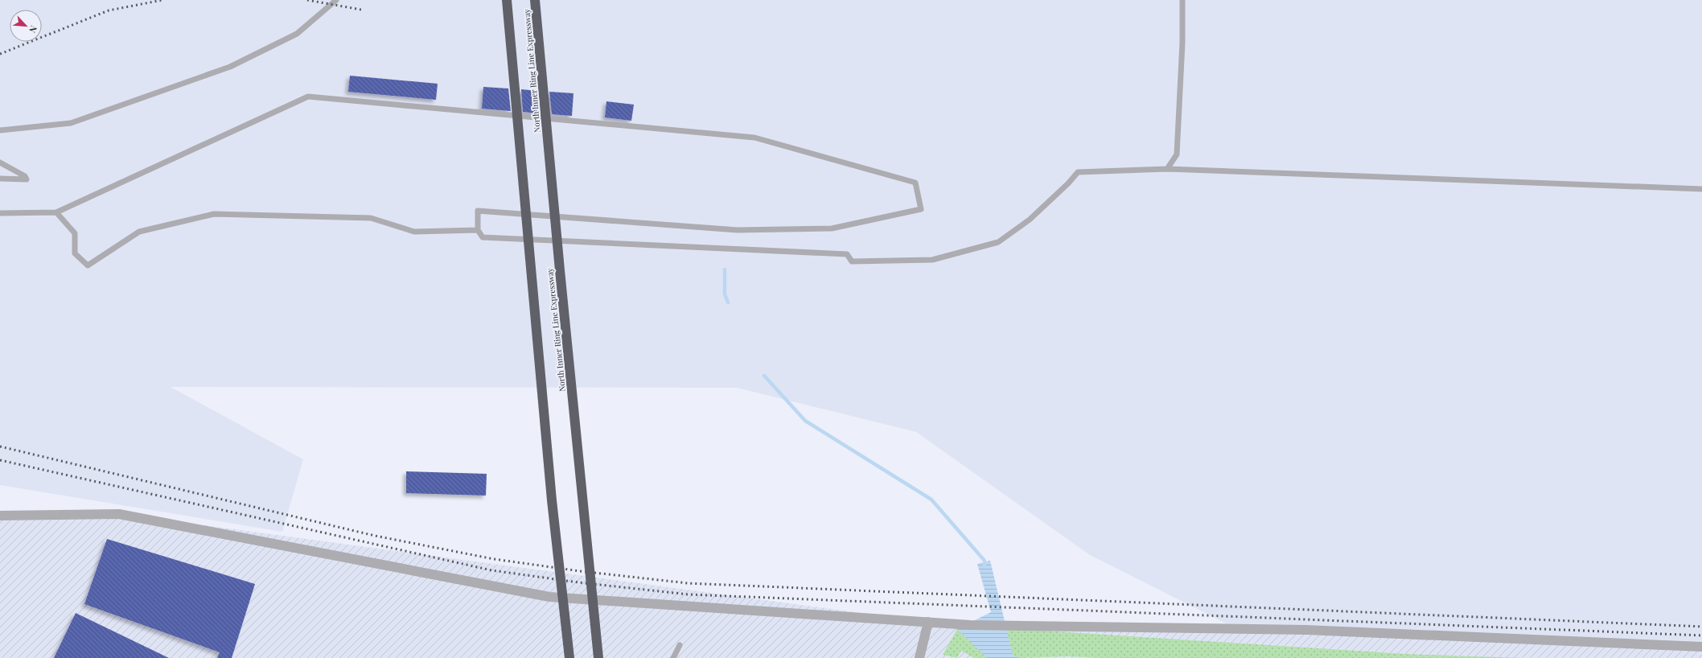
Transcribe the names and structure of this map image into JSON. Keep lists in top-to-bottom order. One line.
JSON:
{"streets":{"highway":["North Inner Ring Line Expressway"]},"north":"bottom right"}
